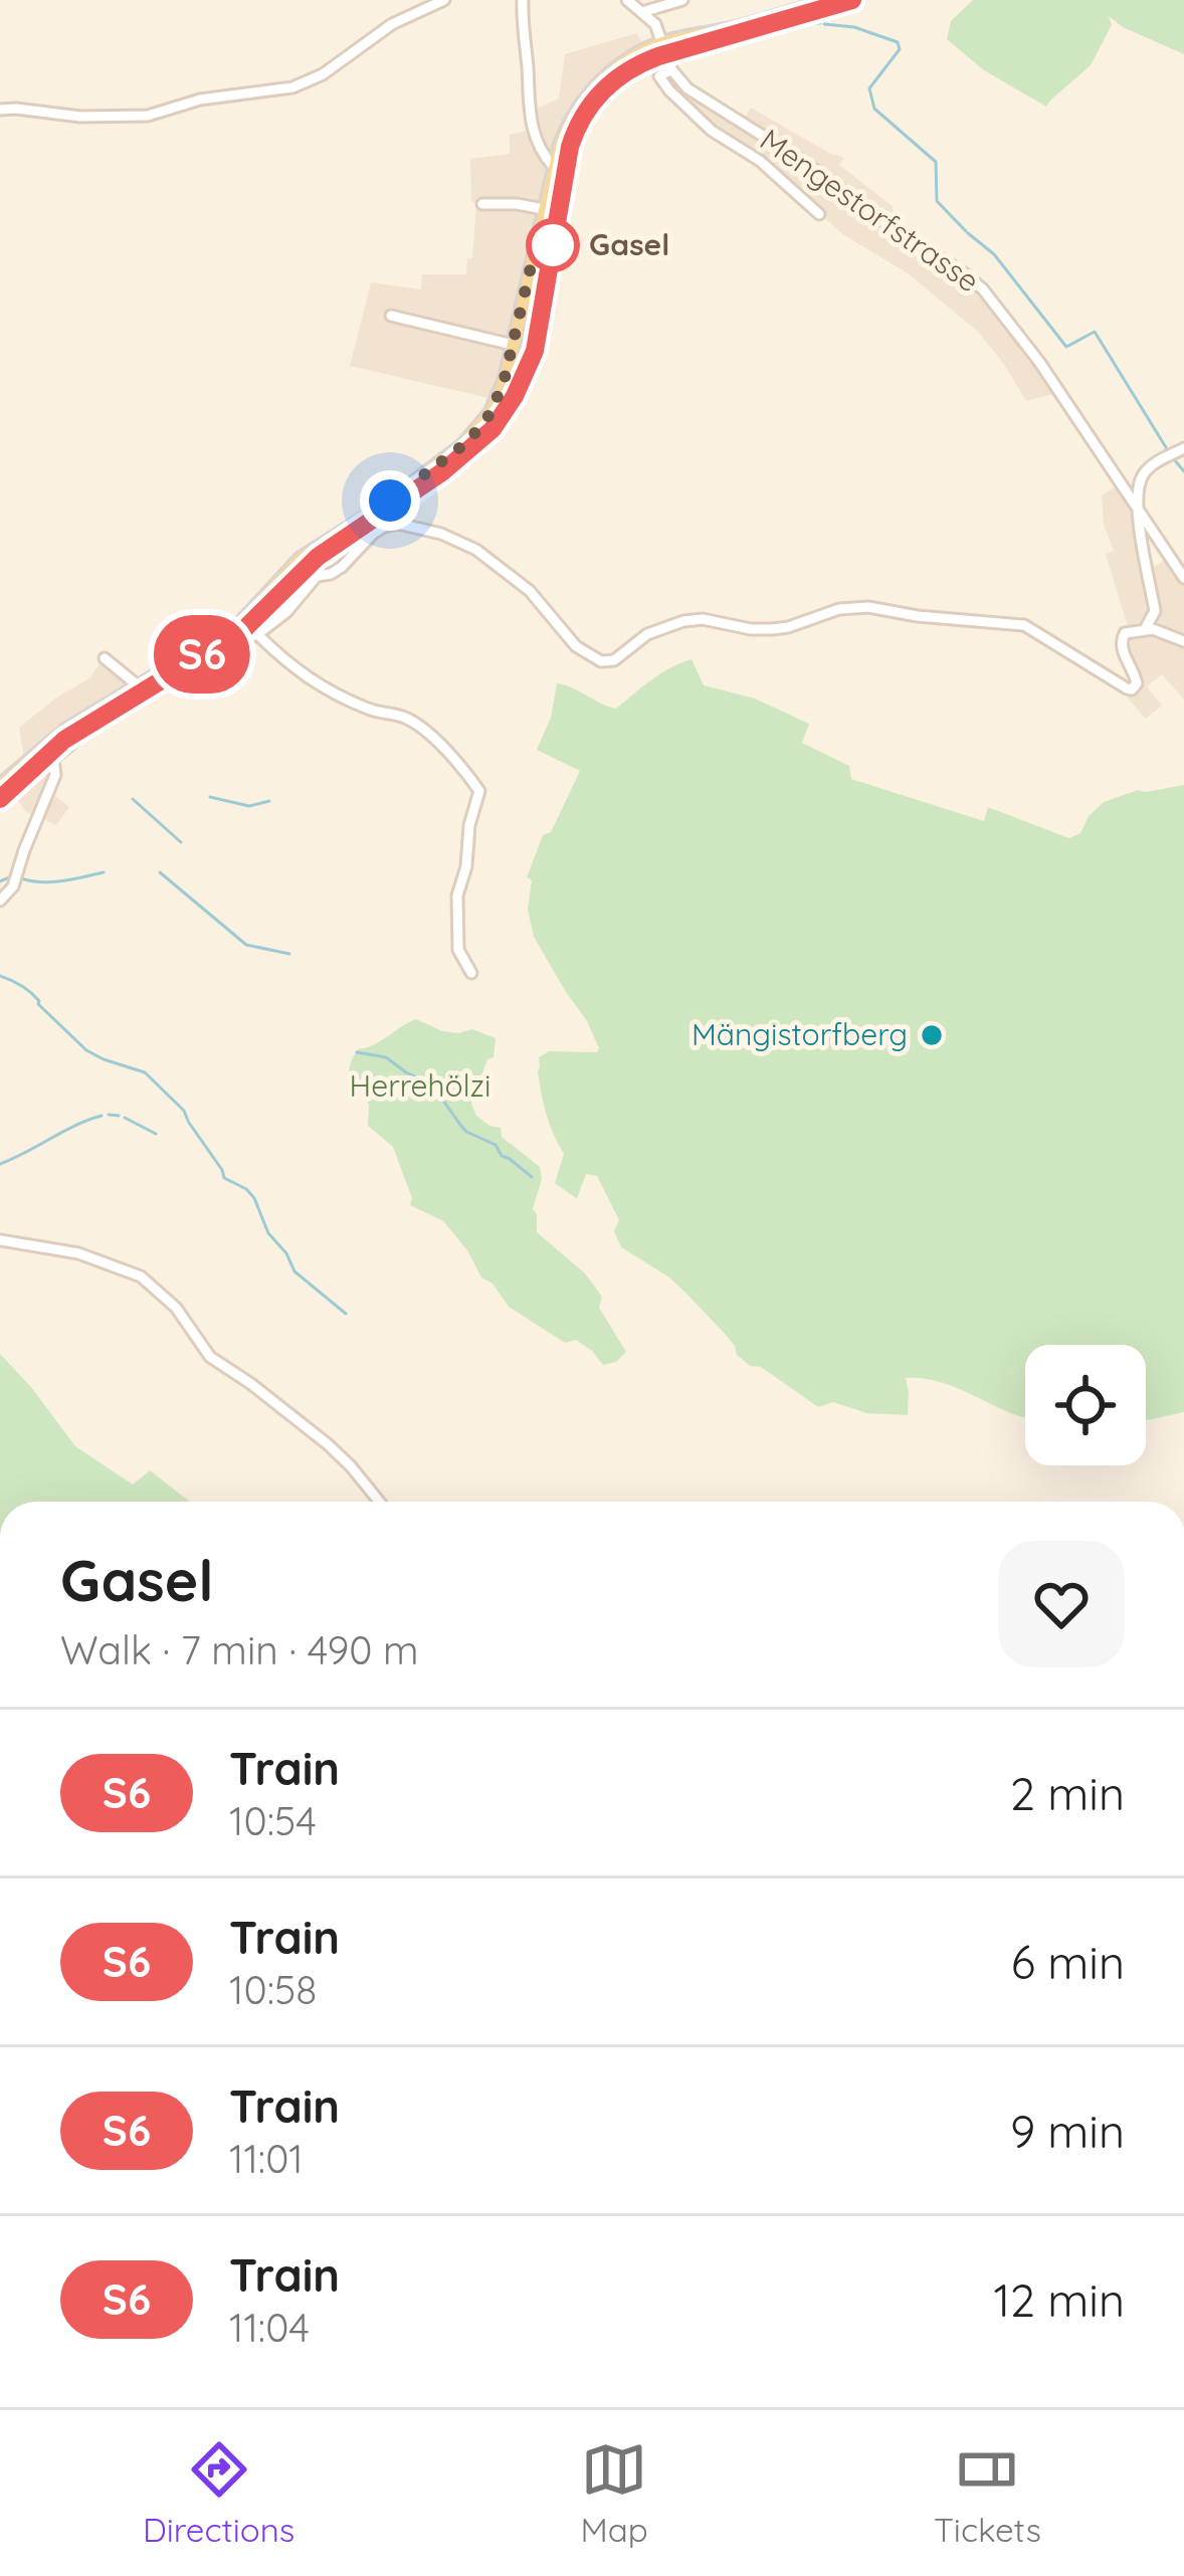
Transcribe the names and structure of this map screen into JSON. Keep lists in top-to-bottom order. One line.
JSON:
{"streets":{"street":["Mengestorfstrasse"]},"parks":["Herrehölzi"],"places":["Gasel","Mängistorfberg"],"page":{"on_map":"S6","heading":["Gasel","Walk · 7 min · 490 m"],"list":[{"mark":"S6","name":"Train","note":"10:54","value":"2 min"},{"mark":"S6","name":"Train","note":"10:58","value":"6 min"},{"mark":"S6","name":"Train","note":"11:01","value":"9 min"},{"mark":"S6","name":"Train","note":"11:04","value":"12 min"}],"tabs":["Directions","Map","Tickets"]}}
